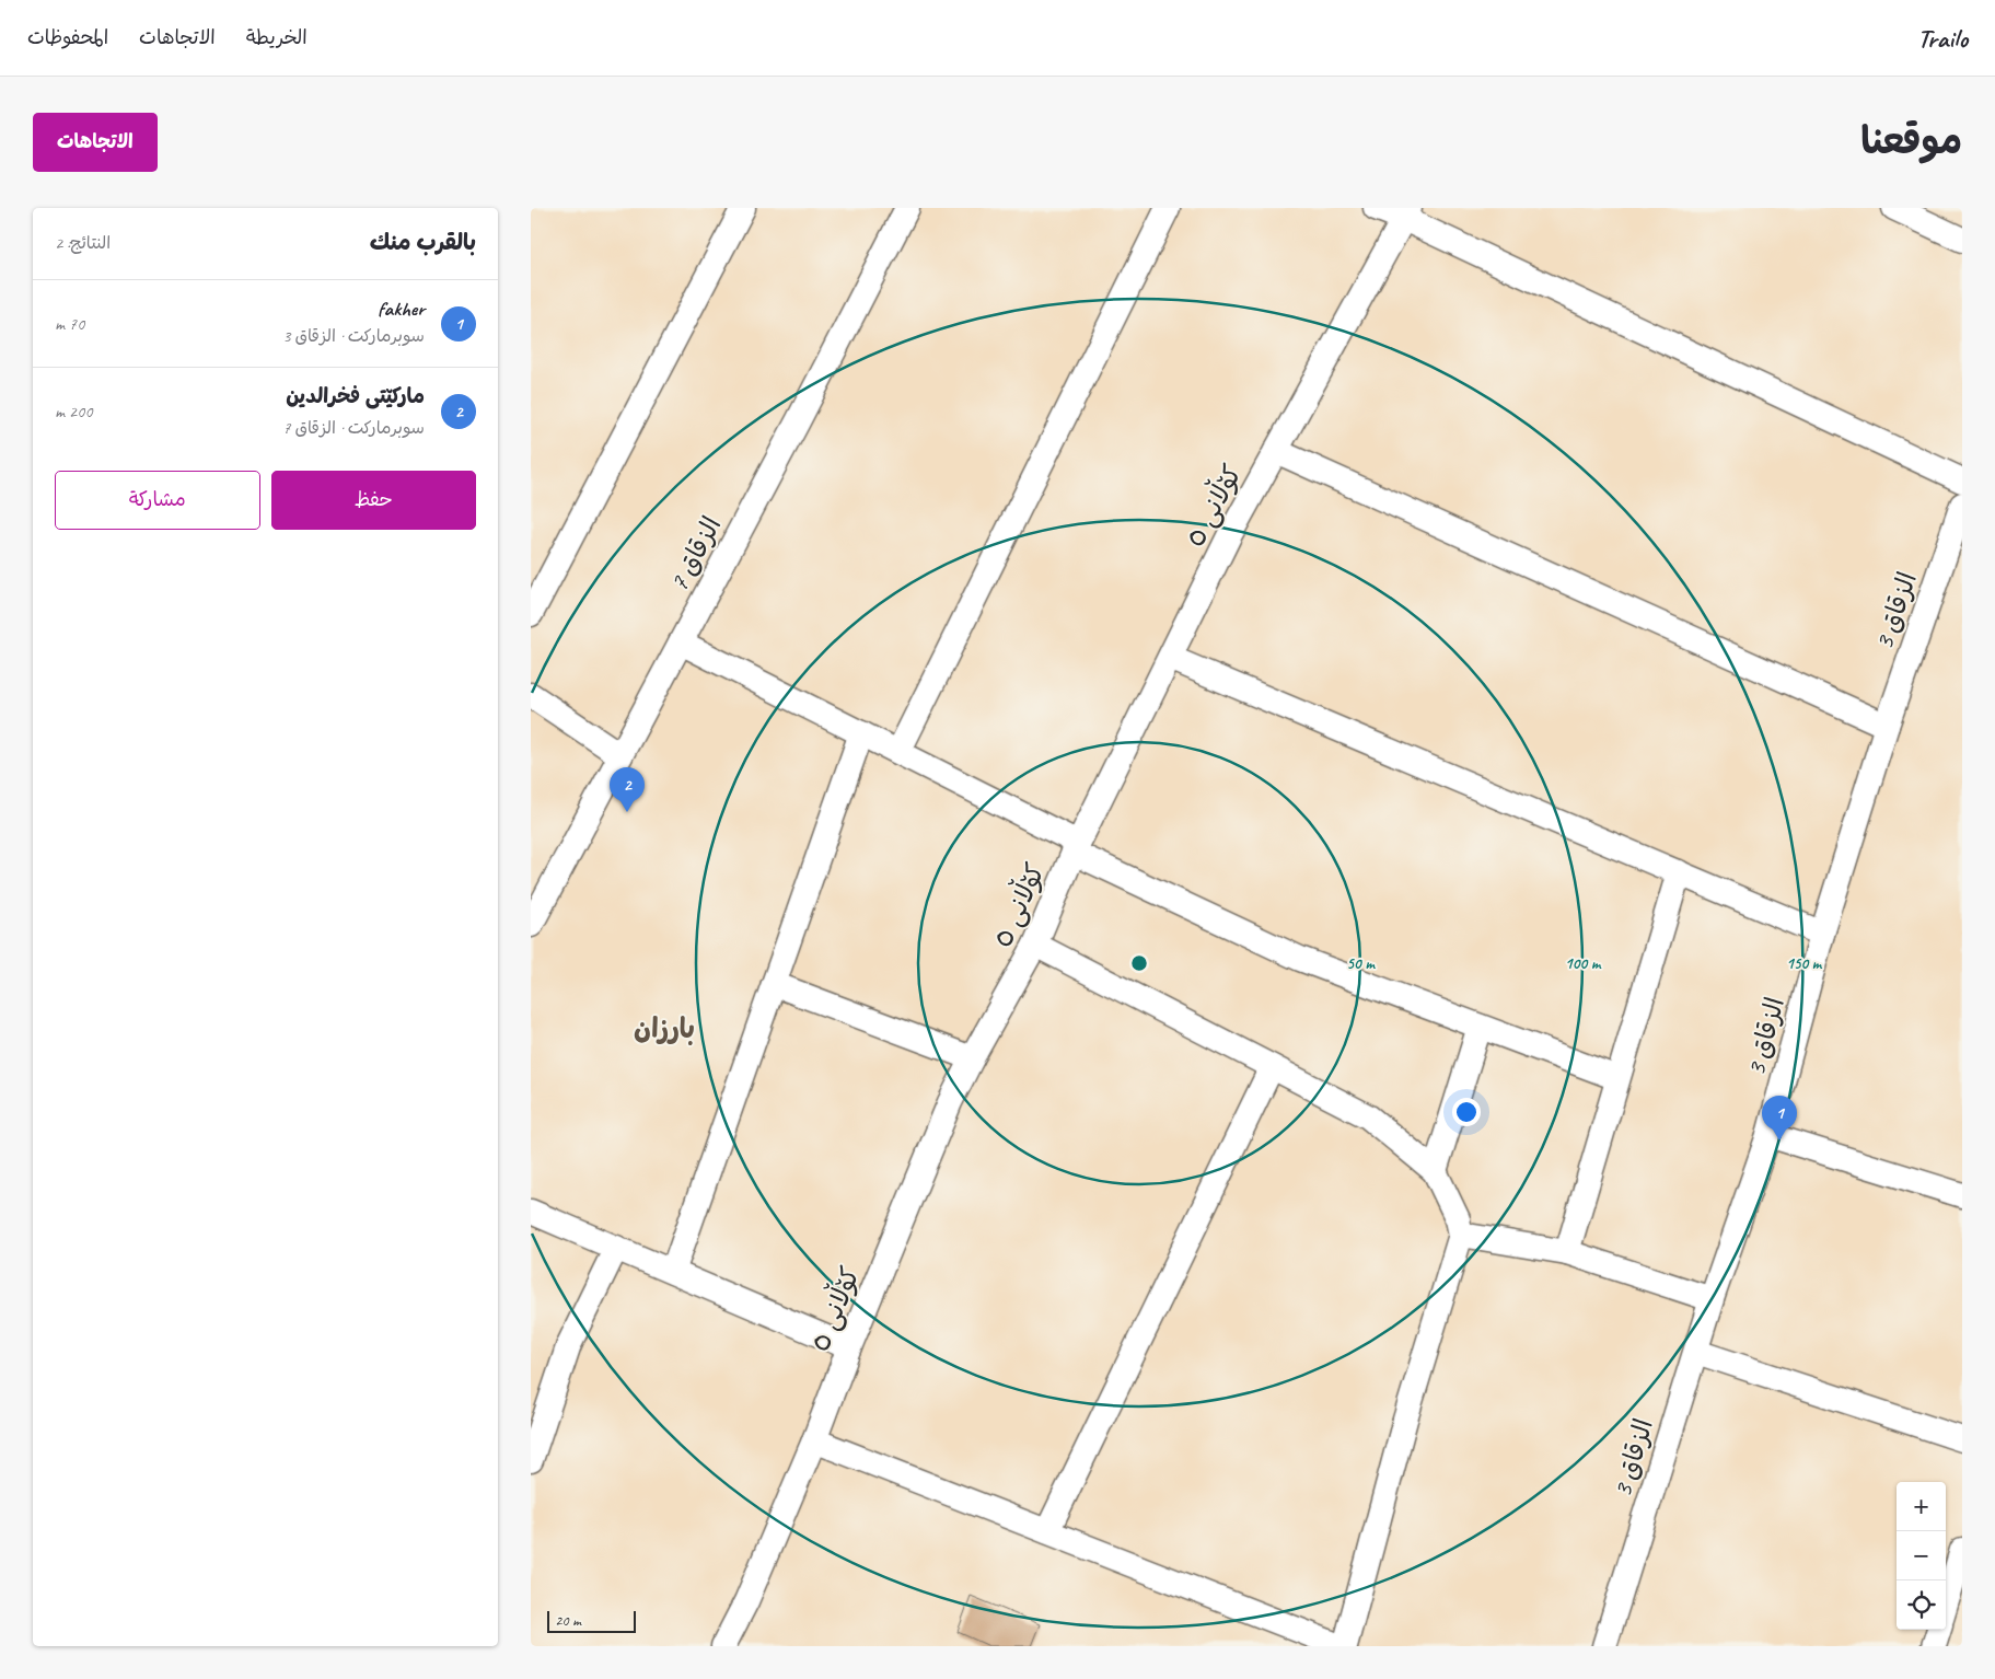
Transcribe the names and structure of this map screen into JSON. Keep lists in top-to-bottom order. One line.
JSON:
{"streets":{"street":["کۆڵانی ٥","الزقاق 7","الزقاق 3"]},"districts":["بارزان"],"scale_bar":"20 m","page":{"header":"Trailo","nav":["الخريطة","الاتجاهات","المحفوظات"],"title":"موقعنا","buttons":["الاتجاهات",["حفظ","مشاركة"]],"heading":["بالقرب منك","النتائج: 2"],"list":[{"mark":"1","name":"fakher","note":"سوبرماركت · الزقاق 3","value":"70 m"},{"mark":"2","name":"مارکێتی فخرالدین","note":"سوبرماركت · الزقاق 7","value":"200 m"}],"pins":["2","1"],"map_buttons":["+","−"],"scale":"20 m"},"rings":["50 m","100 m","150 m"]}
